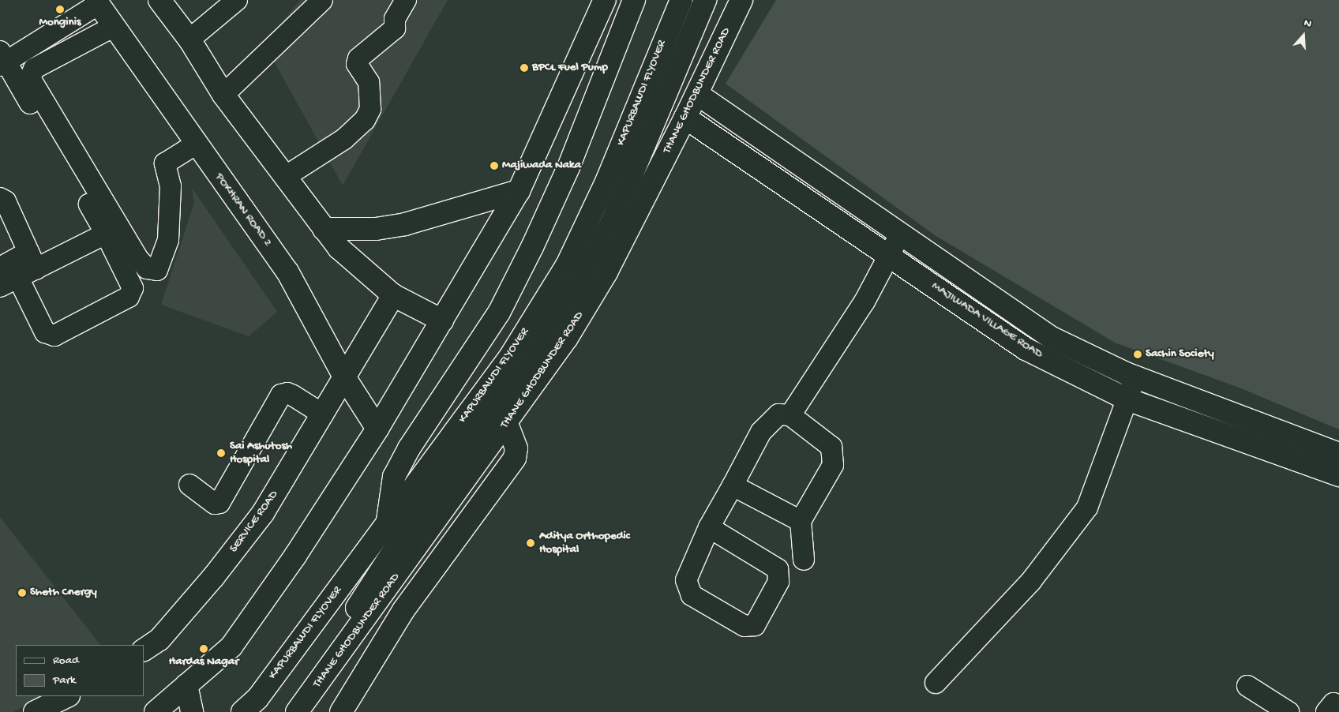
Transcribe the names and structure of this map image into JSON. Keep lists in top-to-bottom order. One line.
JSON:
{"streets":{"main road":["THANE GHODBUNDER ROAD","KAPURBAWDI FLYOVER","POKHRAN ROAD 2","MAJIWADA VILLAGE ROAD","SERVICE ROAD"]},"crossings":[["THANE GHODBUNDER ROAD","MAJIWADA VILLAGE ROAD"],["POKHRAN ROAD 2","SERVICE ROAD"]],"places":["Monginis","BPCL Fuel Pump","Majiwada Naka","Sachin Society","Sai Ashutosh Hospital","Aditya Orthopedic Hospital","Sheth Cnergy","Hardas Nagar"],"legend":["Road","Park"],"north":"top"}
